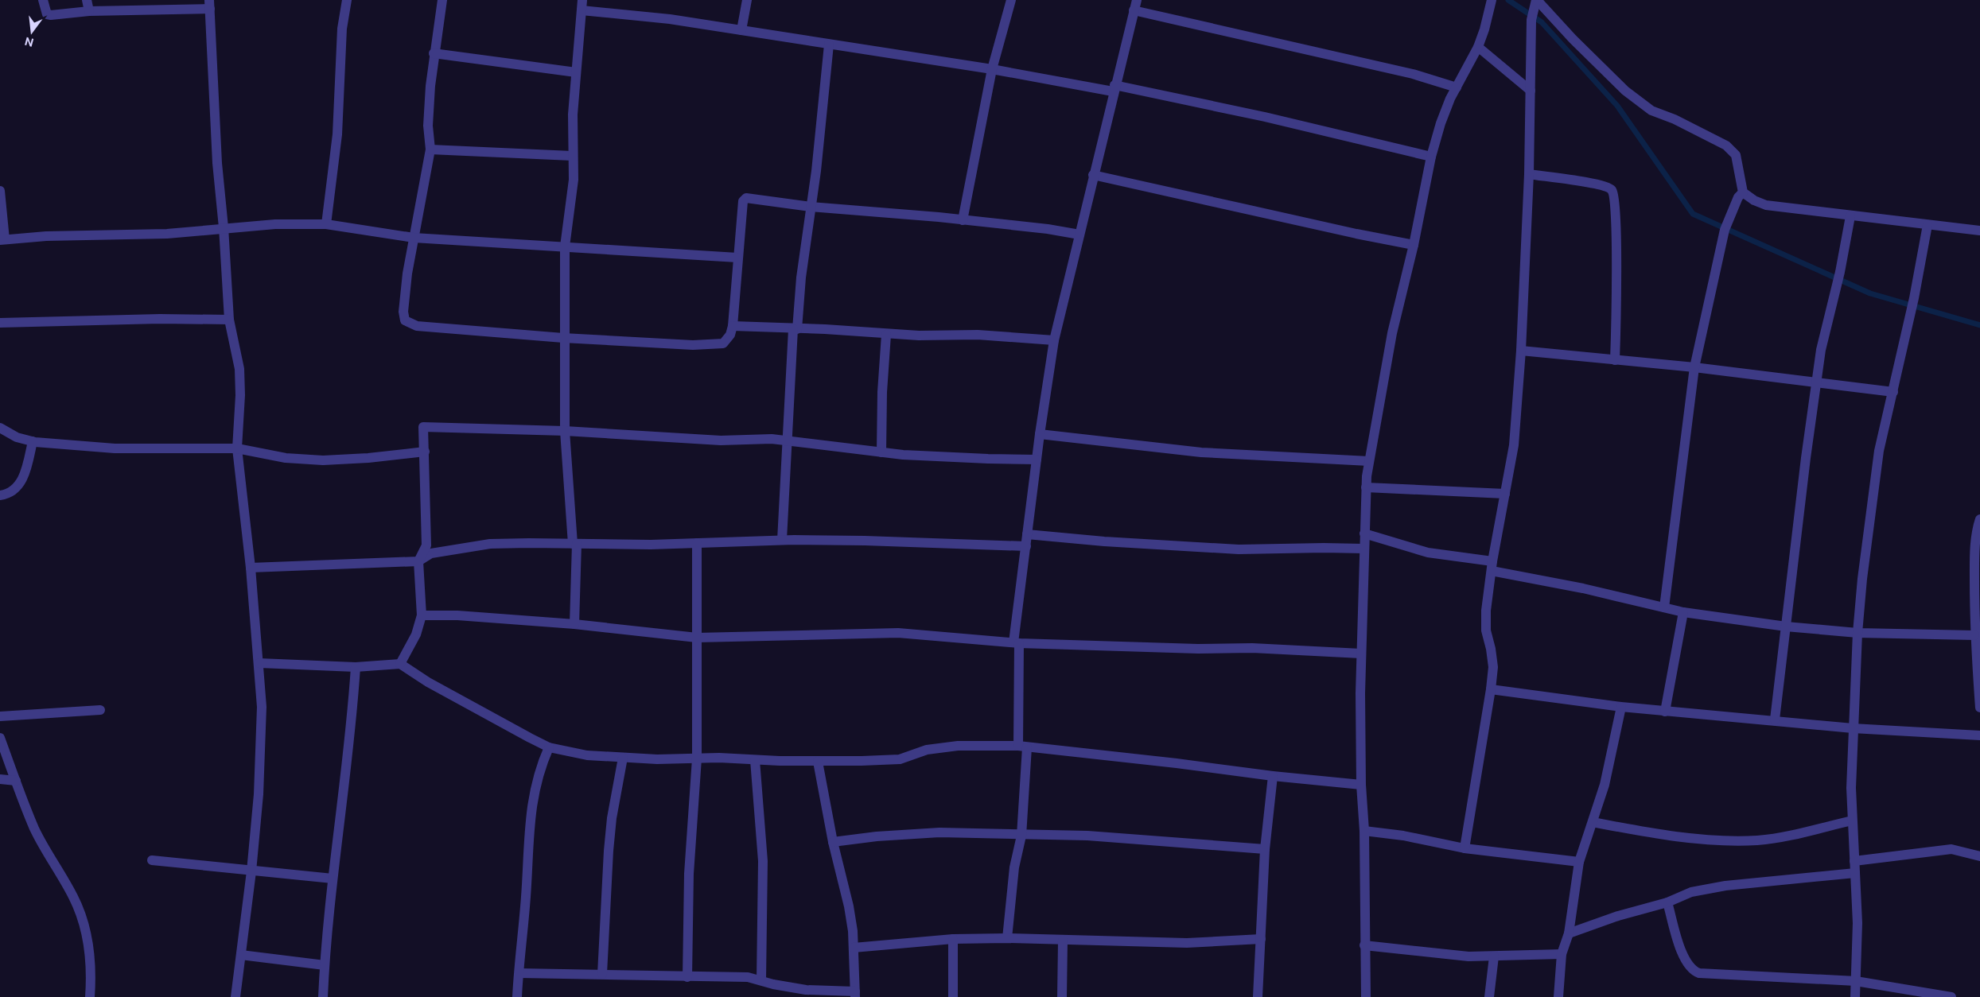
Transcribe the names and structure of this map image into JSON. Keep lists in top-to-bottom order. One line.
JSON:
{"north":"bottom"}
